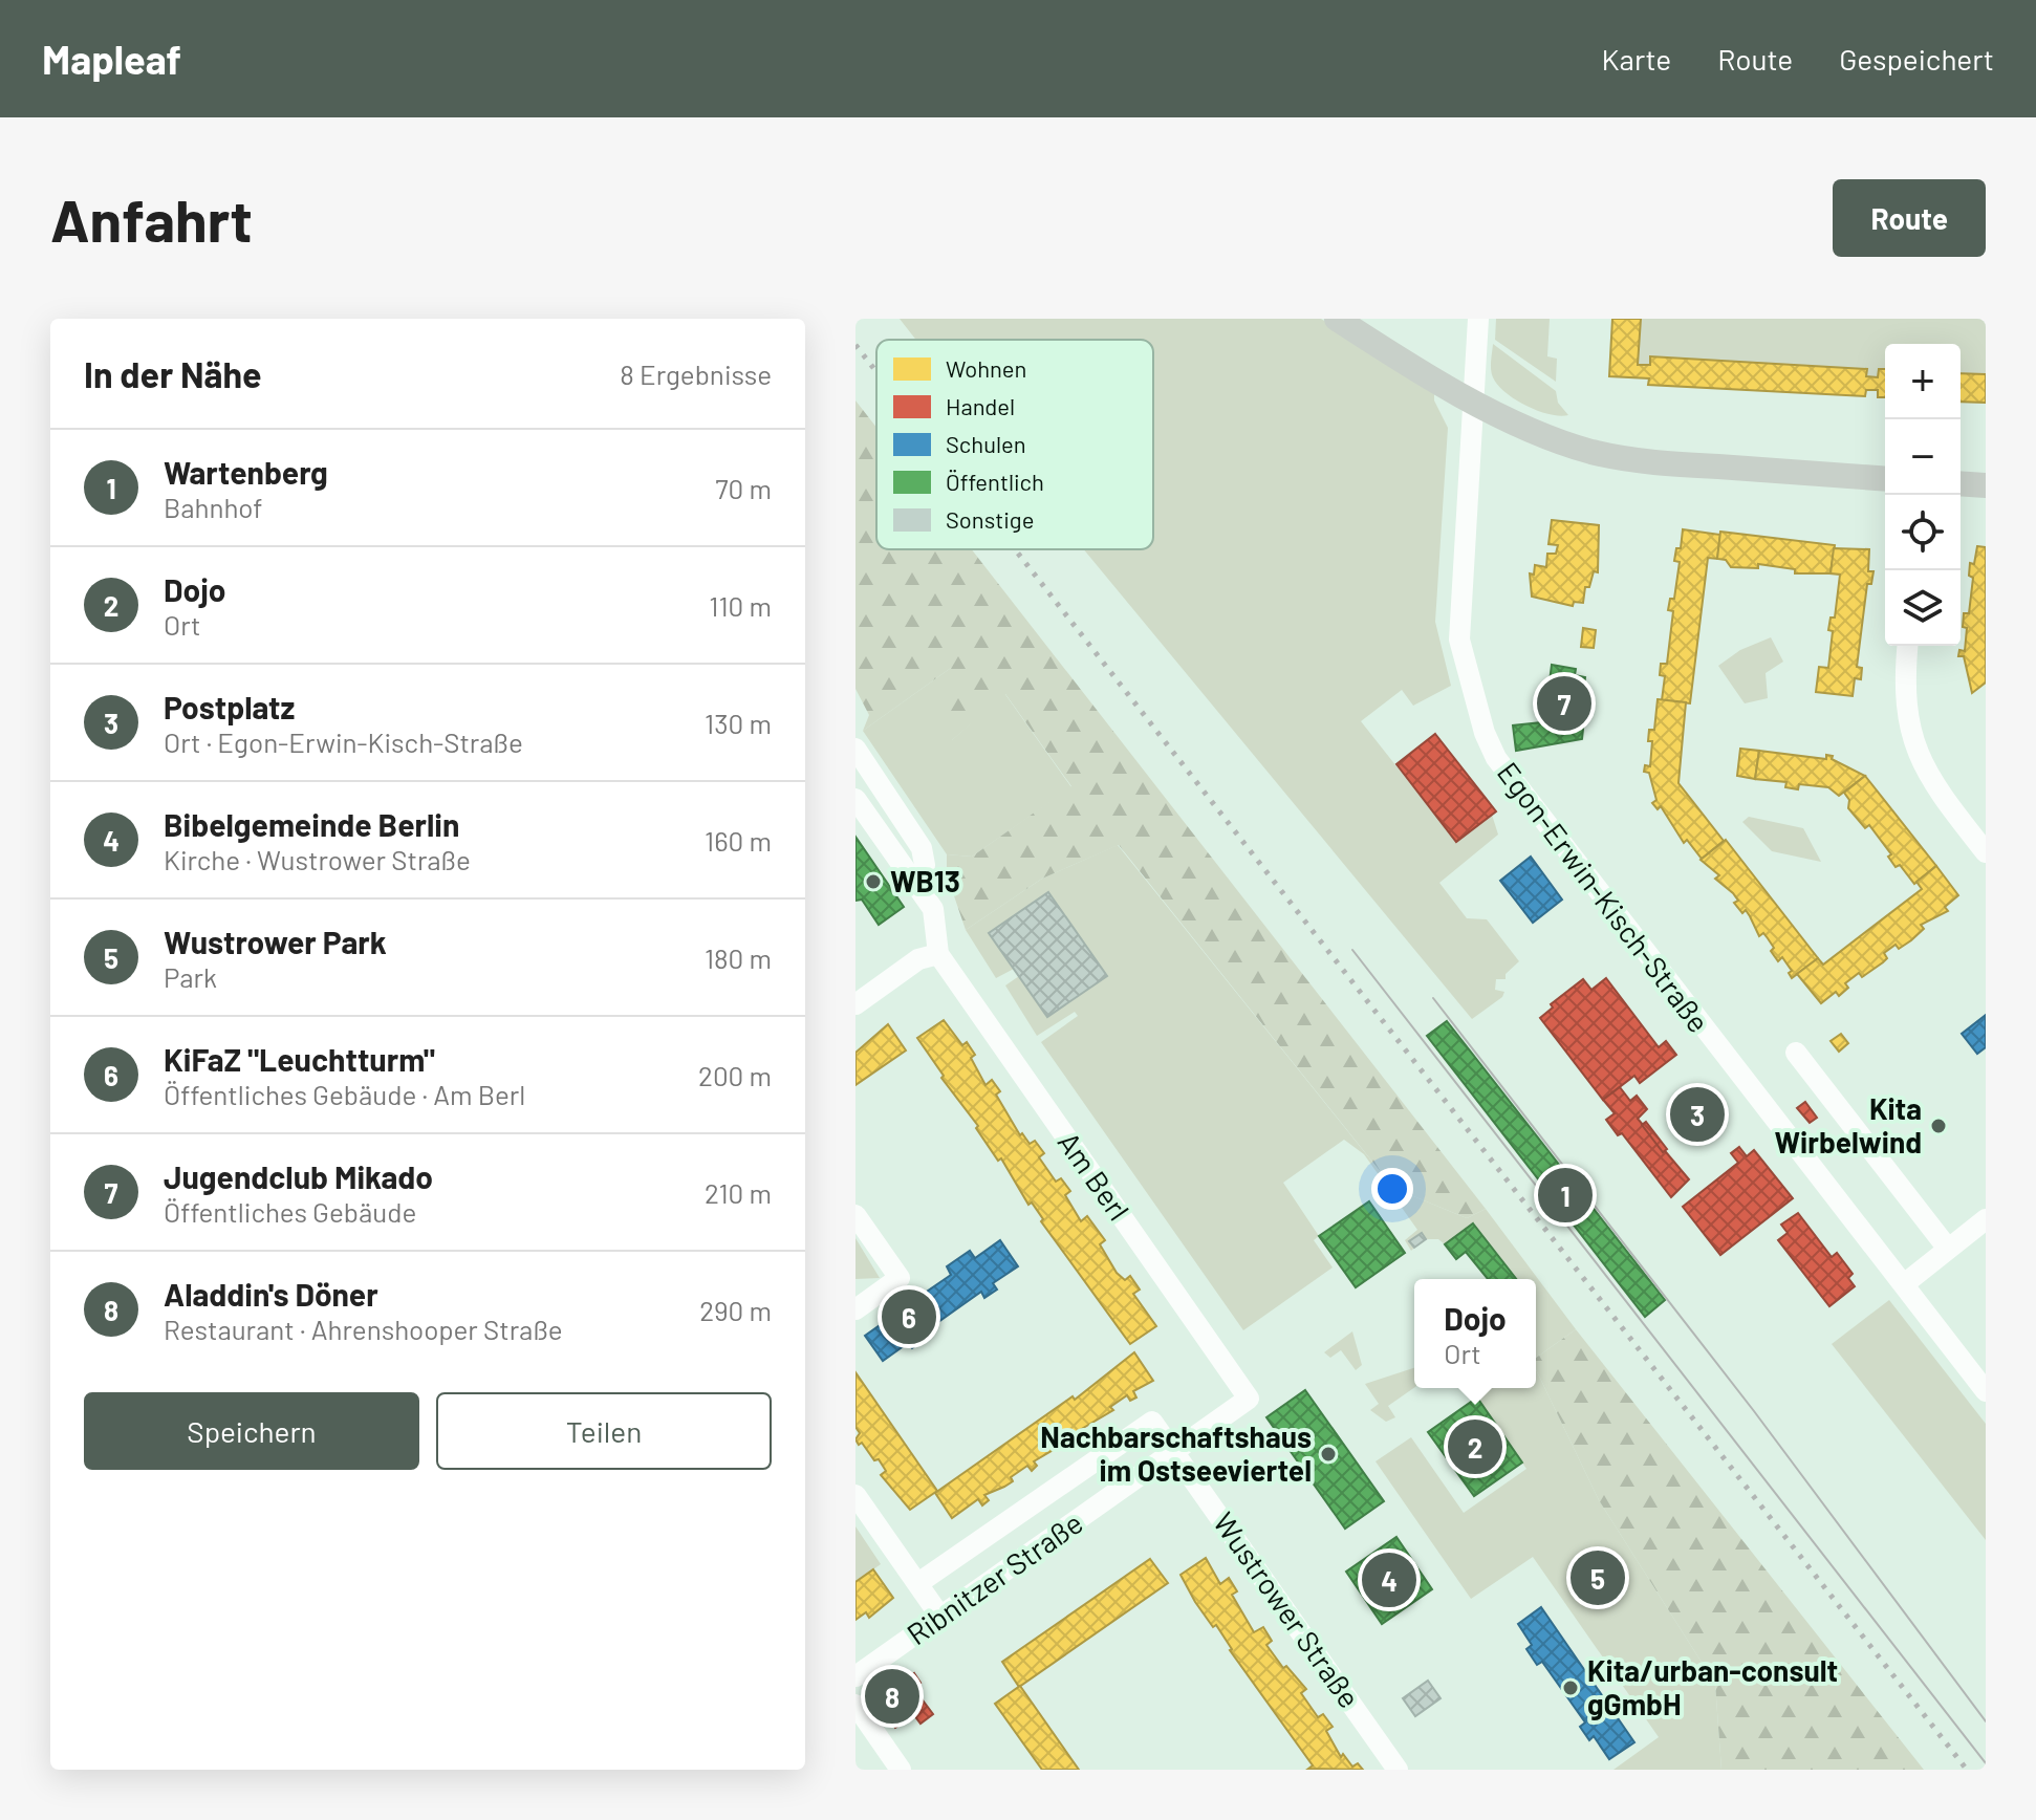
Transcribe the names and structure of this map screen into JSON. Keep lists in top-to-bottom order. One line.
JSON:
{"streets":{"street":["Egon-Erwin-Kisch-Straße","Am Berl","Ribnitzer Straße","Wustrower Straße"]},"crossings":[["Am Berl","Ribnitzer Straße"],["Ribnitzer Straße","Wustrower Straße"]],"places":["WB13","Kita Wirbelwind","Nachbarschaftshaus im Ostseeviertel","Kita/urban-consult gGmbH"],"legend":["Wohnen","Handel","Schulen","Öffentlich","Sonstige"],"page":{"header":"Mapleaf","nav":["Karte","Route","Gespeichert"],"buttons":["Route",["Speichern","Teilen"]],"title":"Anfahrt","heading":["In der Nähe","8 Ergebnisse"],"map_buttons":["+","−"],"list":[{"mark":"1","name":"Wartenberg","note":"Bahnhof","value":"70 m"},{"mark":"2","name":"Dojo","note":"Ort","value":"110 m"},{"mark":"3","name":"Postplatz","note":"Ort · Egon-Erwin-Kisch-Straße","value":"130 m"},{"mark":"4","name":"Bibelgemeinde Berlin","note":"Kirche · Wustrower Straße","value":"160 m"},{"mark":"5","name":"Wustrower Park","note":"Park","value":"180 m"},{"mark":"6","name":"KiFaZ \"Leuchtturm\"","note":"Öffentliches Gebäude · Am Berl","value":"200 m"},{"mark":"7","name":"Jugendclub Mikado","note":"Öffentliches Gebäude","value":"210 m"},{"mark":"8","name":"Aladdin's Döner","note":"Restaurant · Ahrenshooper Straße","value":"290 m"}],"pins":["7","3","1","6","2","5","4","8"],"popup":["Dojo","Ort"]}}
